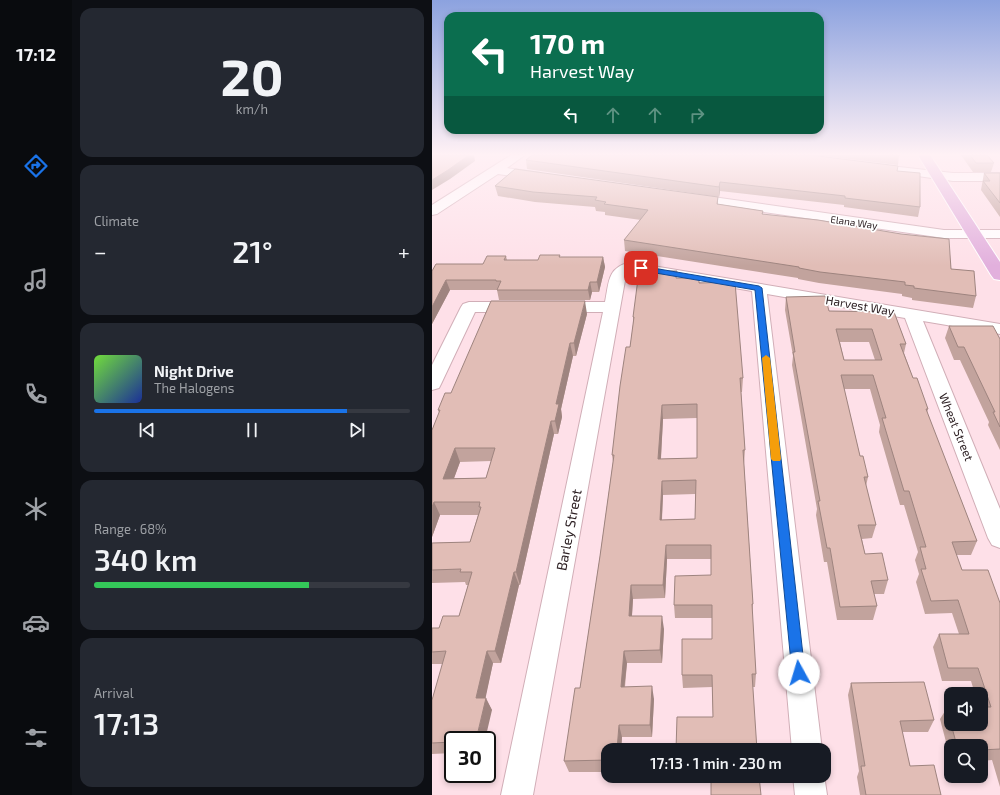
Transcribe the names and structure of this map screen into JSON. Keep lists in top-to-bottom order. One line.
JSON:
{"streets":{"street":["Elana Way","Harvest Way","Wheat Street","Barley Street"]},"crossings":[["Harvest Way","Wheat Street"],["Harvest Way","Barley Street"]],"page":{"tabs":"17:12","tile":[["20","km/h"],"Climate",["Range · 68%","340 km"],["Arrival","17:13"]],"turn":["170 m","Harvest Way"],"heat":["−","21°","+"],"song":["Night Drive","The Halogens"],"limit":"30","trip":"17:13 · 1 min · 230 m"}}
